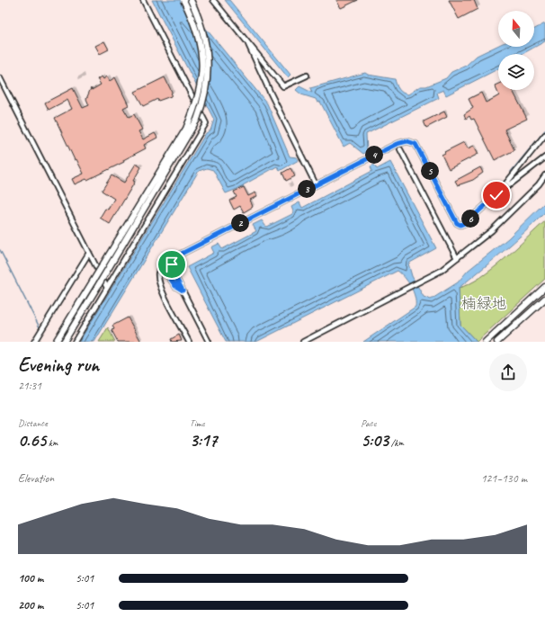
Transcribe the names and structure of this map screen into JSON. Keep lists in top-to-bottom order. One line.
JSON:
{"parks":["楠緑地"],"north":"top","page":{"pins":["4","5","3","6","2"],"heading":["Evening run","21:31"],"stats":[["Distance","0.65 km"],["Time","3:17"],["Pace","5:03 /km"]],"chart":["Elevation","121–130 m"],"list":[{"name":"100 m","note":"5:01"},{"name":"200 m","note":"5:01"}]}}
